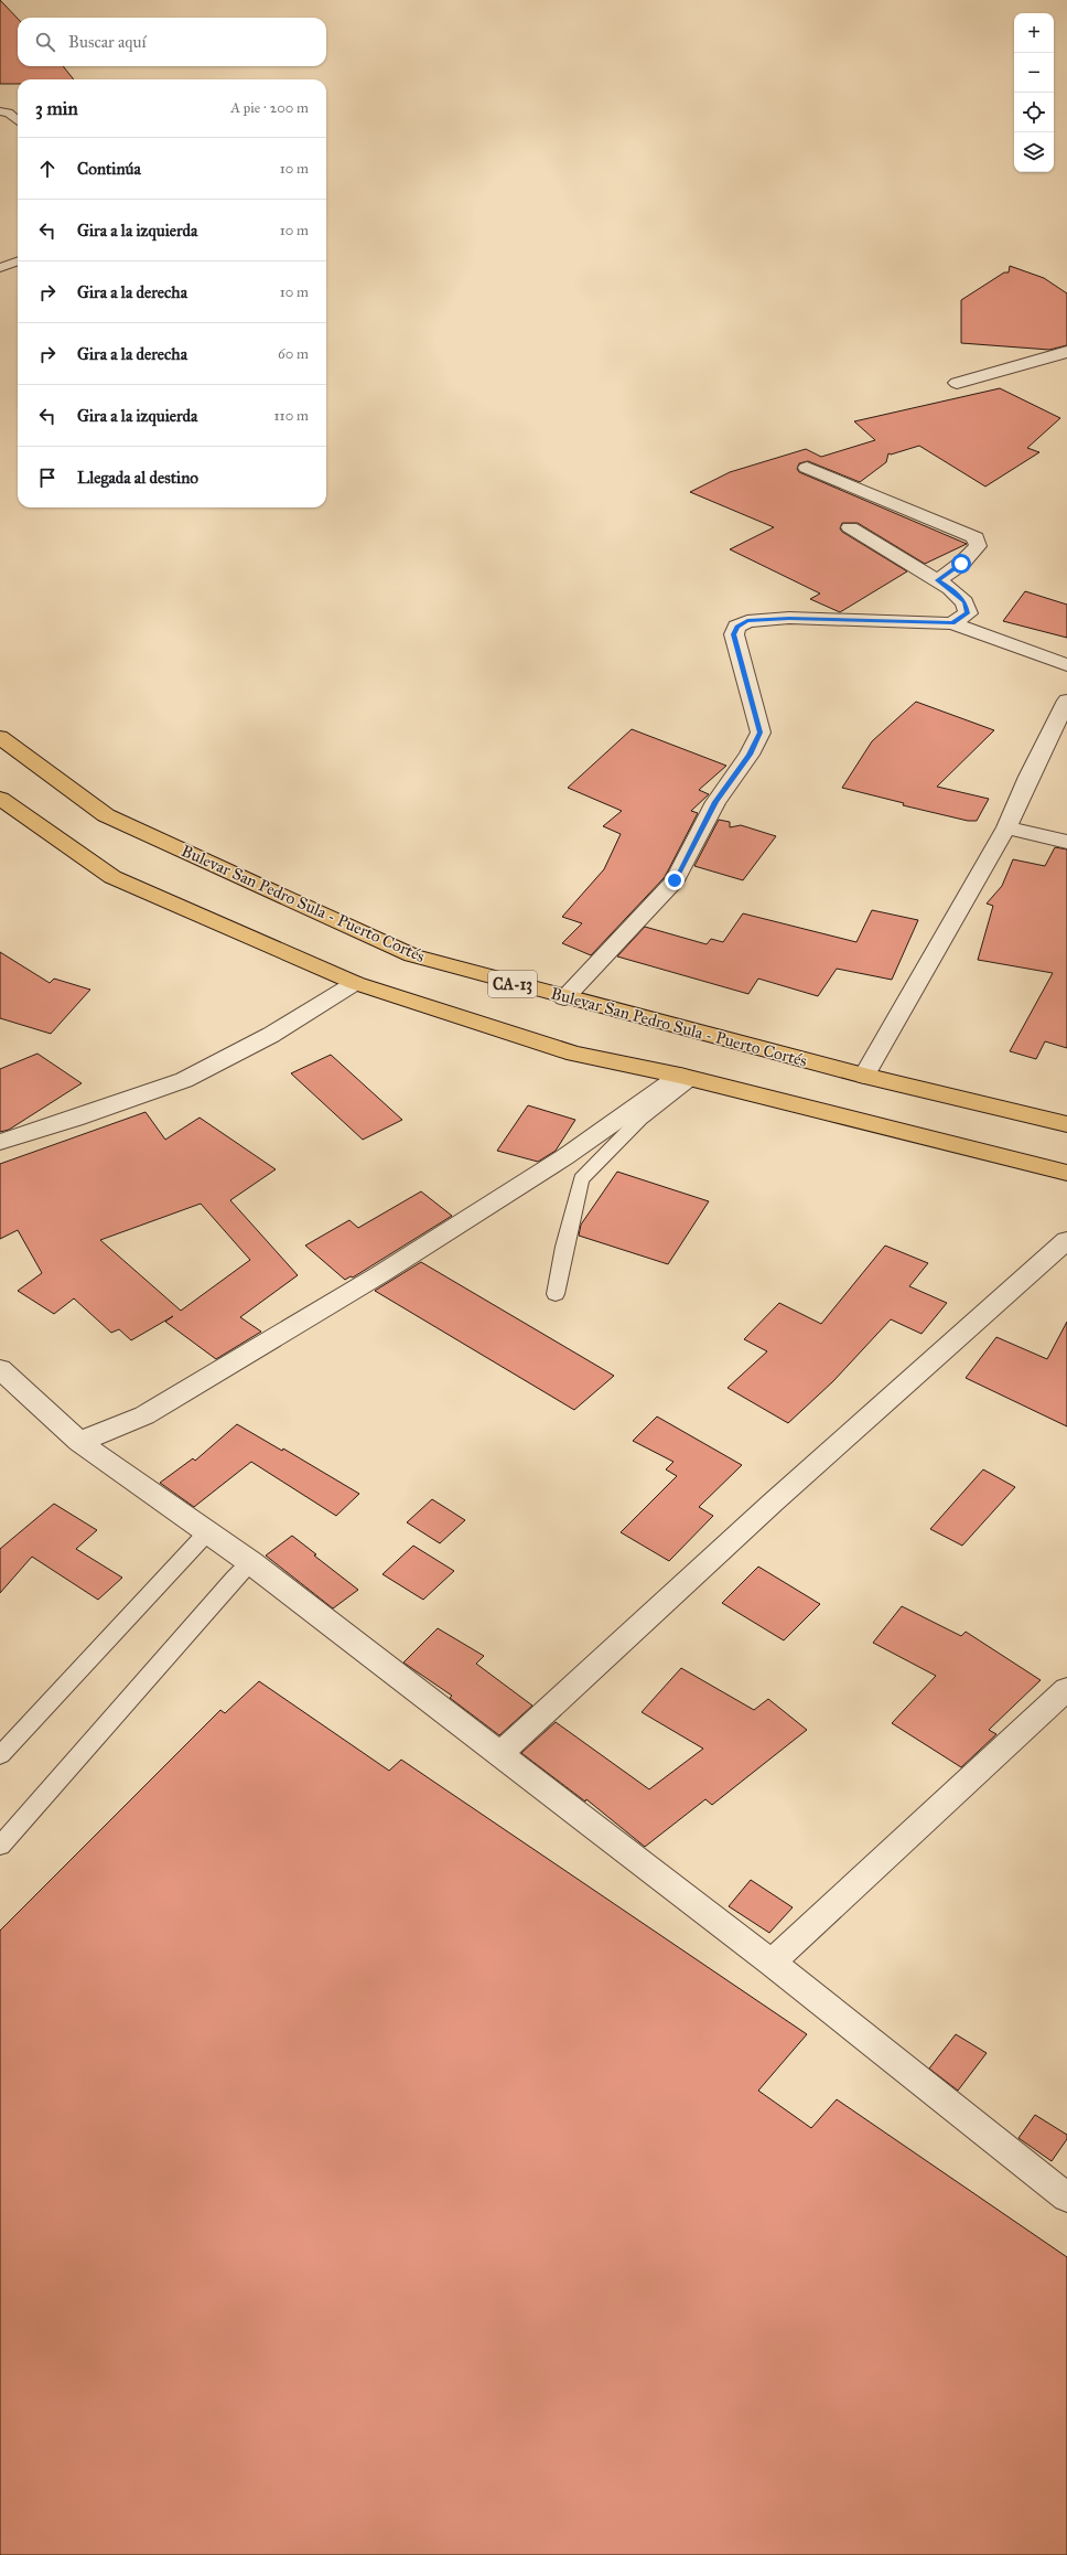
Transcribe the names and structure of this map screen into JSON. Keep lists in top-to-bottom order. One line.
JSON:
{"streets":{"highway":["Bulevar San Pedro Sula - Puerto Cortés","CA-13"]},"page":{"map_buttons":["+","−"],"search":"Buscar aquí","heading":["3 min","A pie · 200 m"],"list":[["Continúa","10 m"],["Gira a la izquierda","10 m"],["Gira a la derecha","10 m"],["Gira a la derecha","60 m"],["Gira a la izquierda","110 m"],"Llegada al destino"]}}
